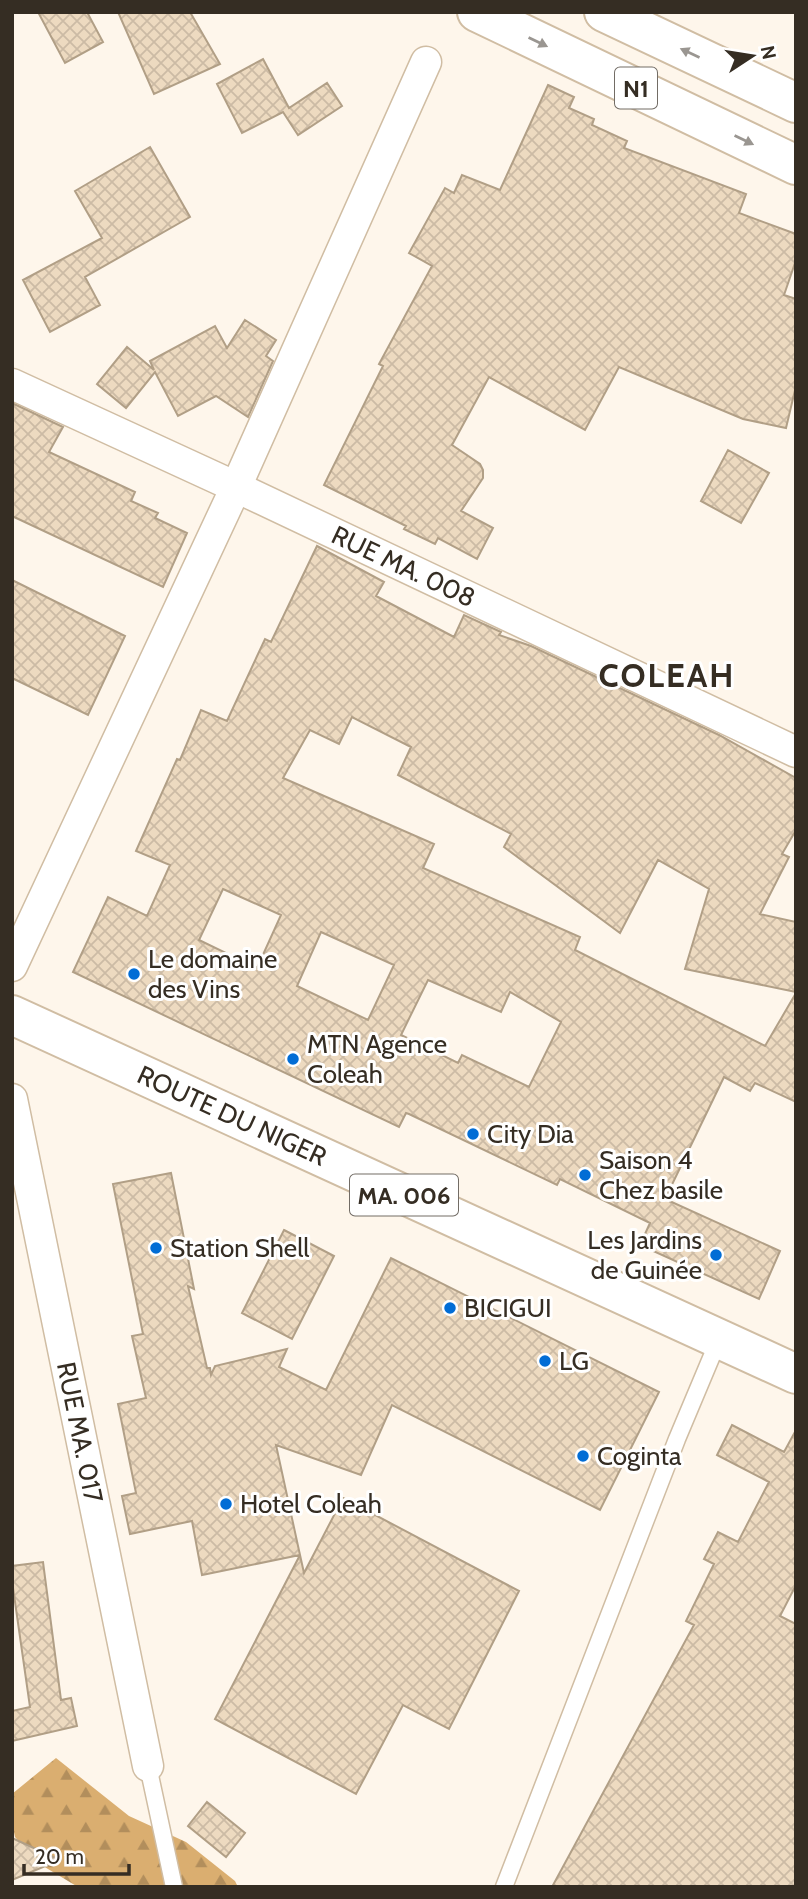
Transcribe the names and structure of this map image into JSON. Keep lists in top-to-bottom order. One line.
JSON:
{"streets":{"main road":["N1","ROUTE DU NIGER","MA. 006"],"street":["RUE MA. 008","RUE MA. 017"]},"districts":["COLEAH"],"places":["Le domaine des Vins","MTN Agence Coleah","City Dia","Saison 4 Chez basile","Station Shell","Les Jardins de Guinée","BICIGUI","LG","Coginta","Hotel Coleah"],"scale_bar":"20 m","north":"right"}
